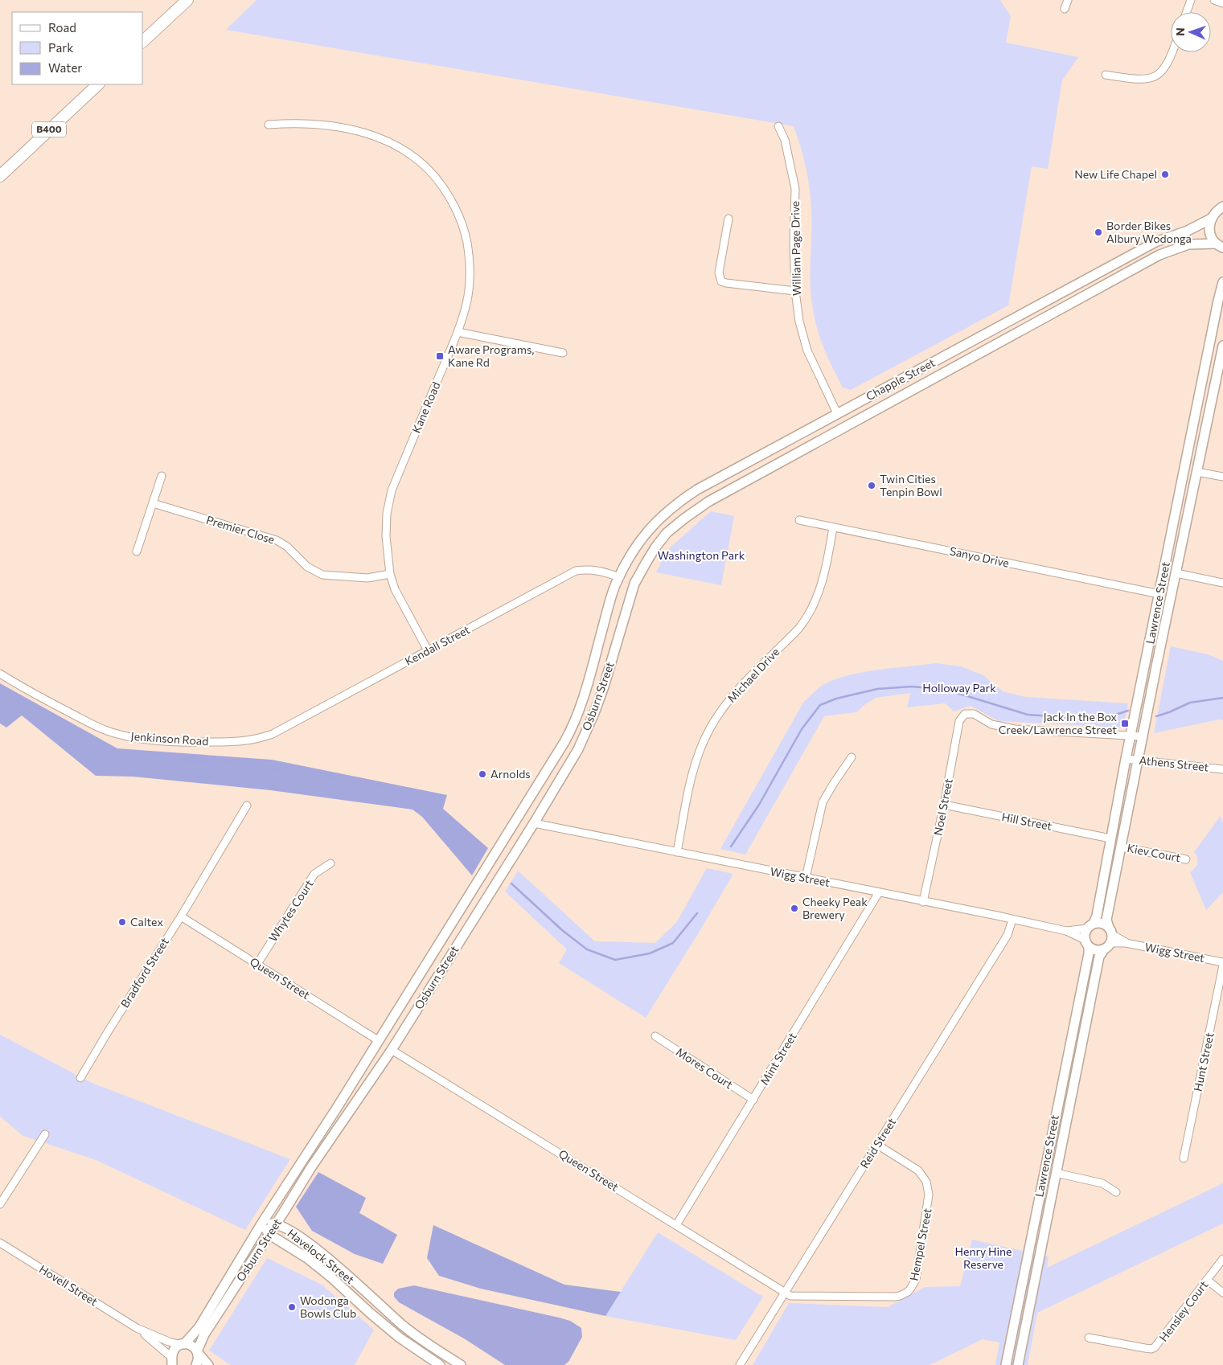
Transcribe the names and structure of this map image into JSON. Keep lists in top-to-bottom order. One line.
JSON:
{"streets":{"main road":["B400"],"street":["William Page Drive","Chapple Street","Kane Road","Premier Close","Sanyo Drive","Lawrence Street","Kendall Street","Michael Drive","Osburn Street","Jenkinson Road","Athens Street","Noel Street","Hill Street","Kiev Court","Wigg Street","Whytes Court","Bradford Street","Queen Street","Mint Street","Hunt Street","Mores Court","Reid Street","Hempel Street","Havelock Street","Hovell Street","Hensley Court"]},"crossings":[["William Page Drive","Chapple Street"],["Chapple Street","Kendall Street"],["Chapple Street","Osburn Street"],["Kane Road","Premier Close"],["Kane Road","Kendall Street"],["Sanyo Drive","Lawrence Street"],["Sanyo Drive","Michael Drive"],["Lawrence Street","Athens Street"],["Lawrence Street","Noel Street"],["Lawrence Street","Hill Street"],["Lawrence Street","Kiev Court"],["Lawrence Street","Wigg Street"],["Kendall Street","Osburn Street"],["Kendall Street","Jenkinson Road"],["Michael Drive","Wigg Street"],["Osburn Street","Wigg Street"],["Osburn Street","Queen Street"],["Osburn Street","Havelock Street"],["Osburn Street","Hovell Street"],["Noel Street","Hill Street"],["Noel Street","Wigg Street"],["Wigg Street","Mint Street"],["Wigg Street","Reid Street"],["Whytes Court","Queen Street"],["Bradford Street","Queen Street"],["Queen Street","Mint Street"],["Queen Street","Reid Street"],["Queen Street","Hempel Street"],["Mint Street","Mores Court"],["Reid Street","Hempel Street"]],"parks":["Washington Park","Holloway Park","Henry Hine Reserve"],"places":{"other":["New Life Chapel","Border Bikes Albury Wodonga","Twin Cities Tenpin Bowl","Arnolds","Cheeky Peak Brewery","Caltex","Wodonga Bowls Club"],"transit":["Aware Programs, Kane Rd","Jack In the Box Creek/Lawrence Street"]},"legend":["Road","Park","Water"],"north":"left"}
